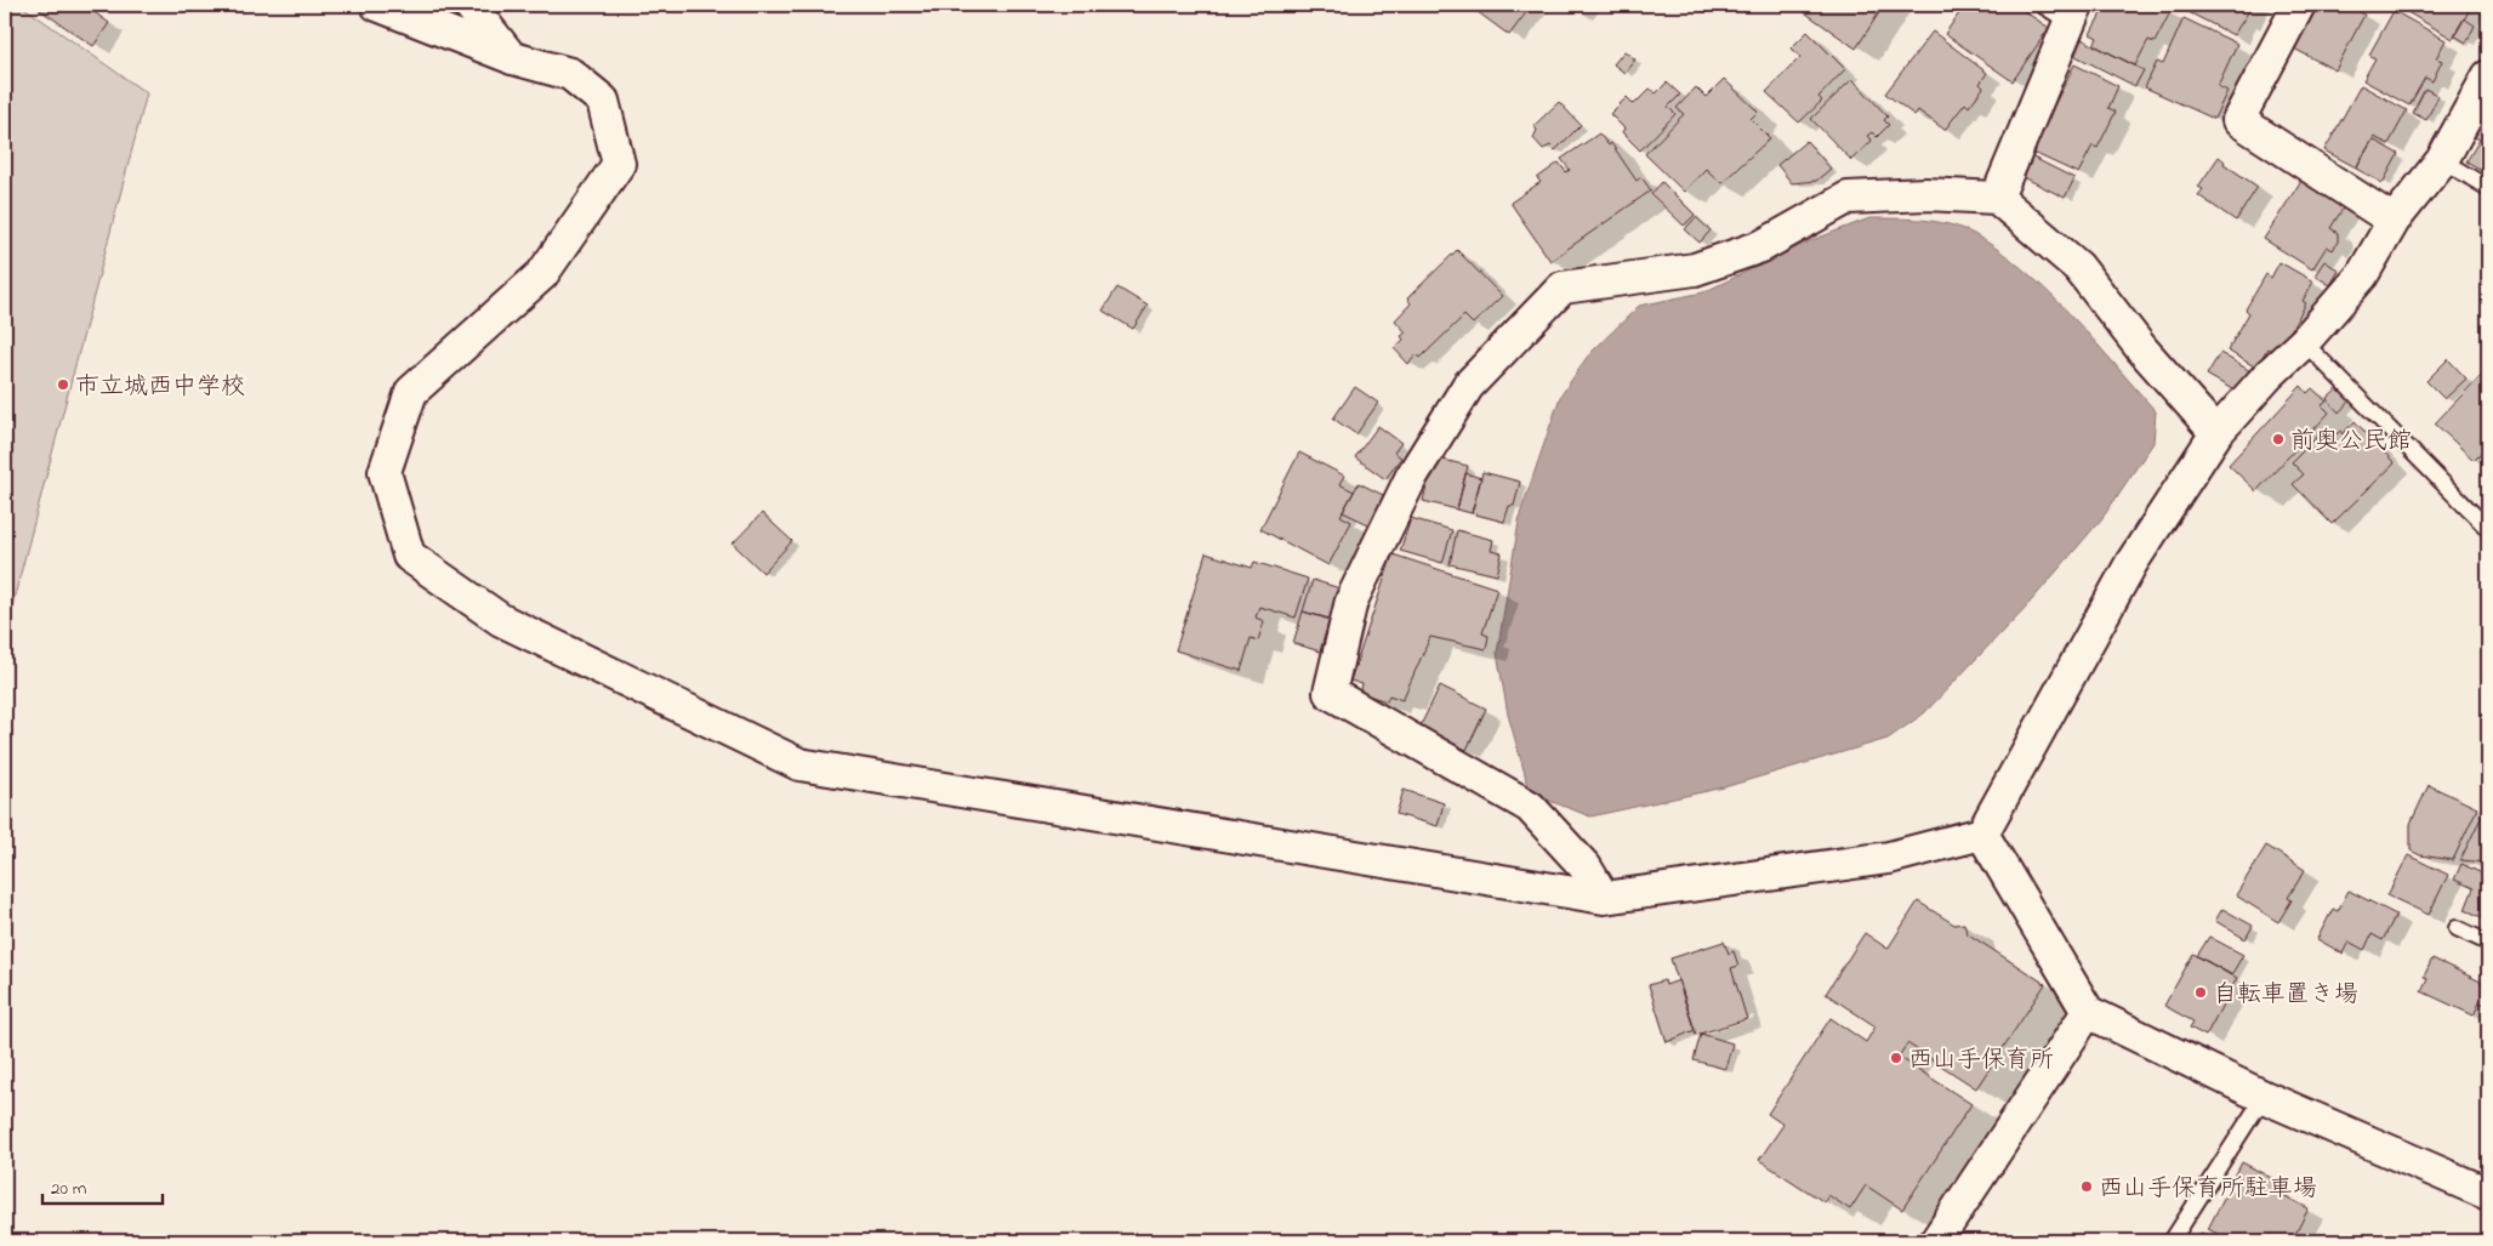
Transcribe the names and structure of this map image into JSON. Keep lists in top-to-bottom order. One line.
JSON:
{"places":["市立城西中学校","前奥公民館","自転車置き場","西山手保育所","西山手保育所駐車場"],"scale_bar":"20 m"}
